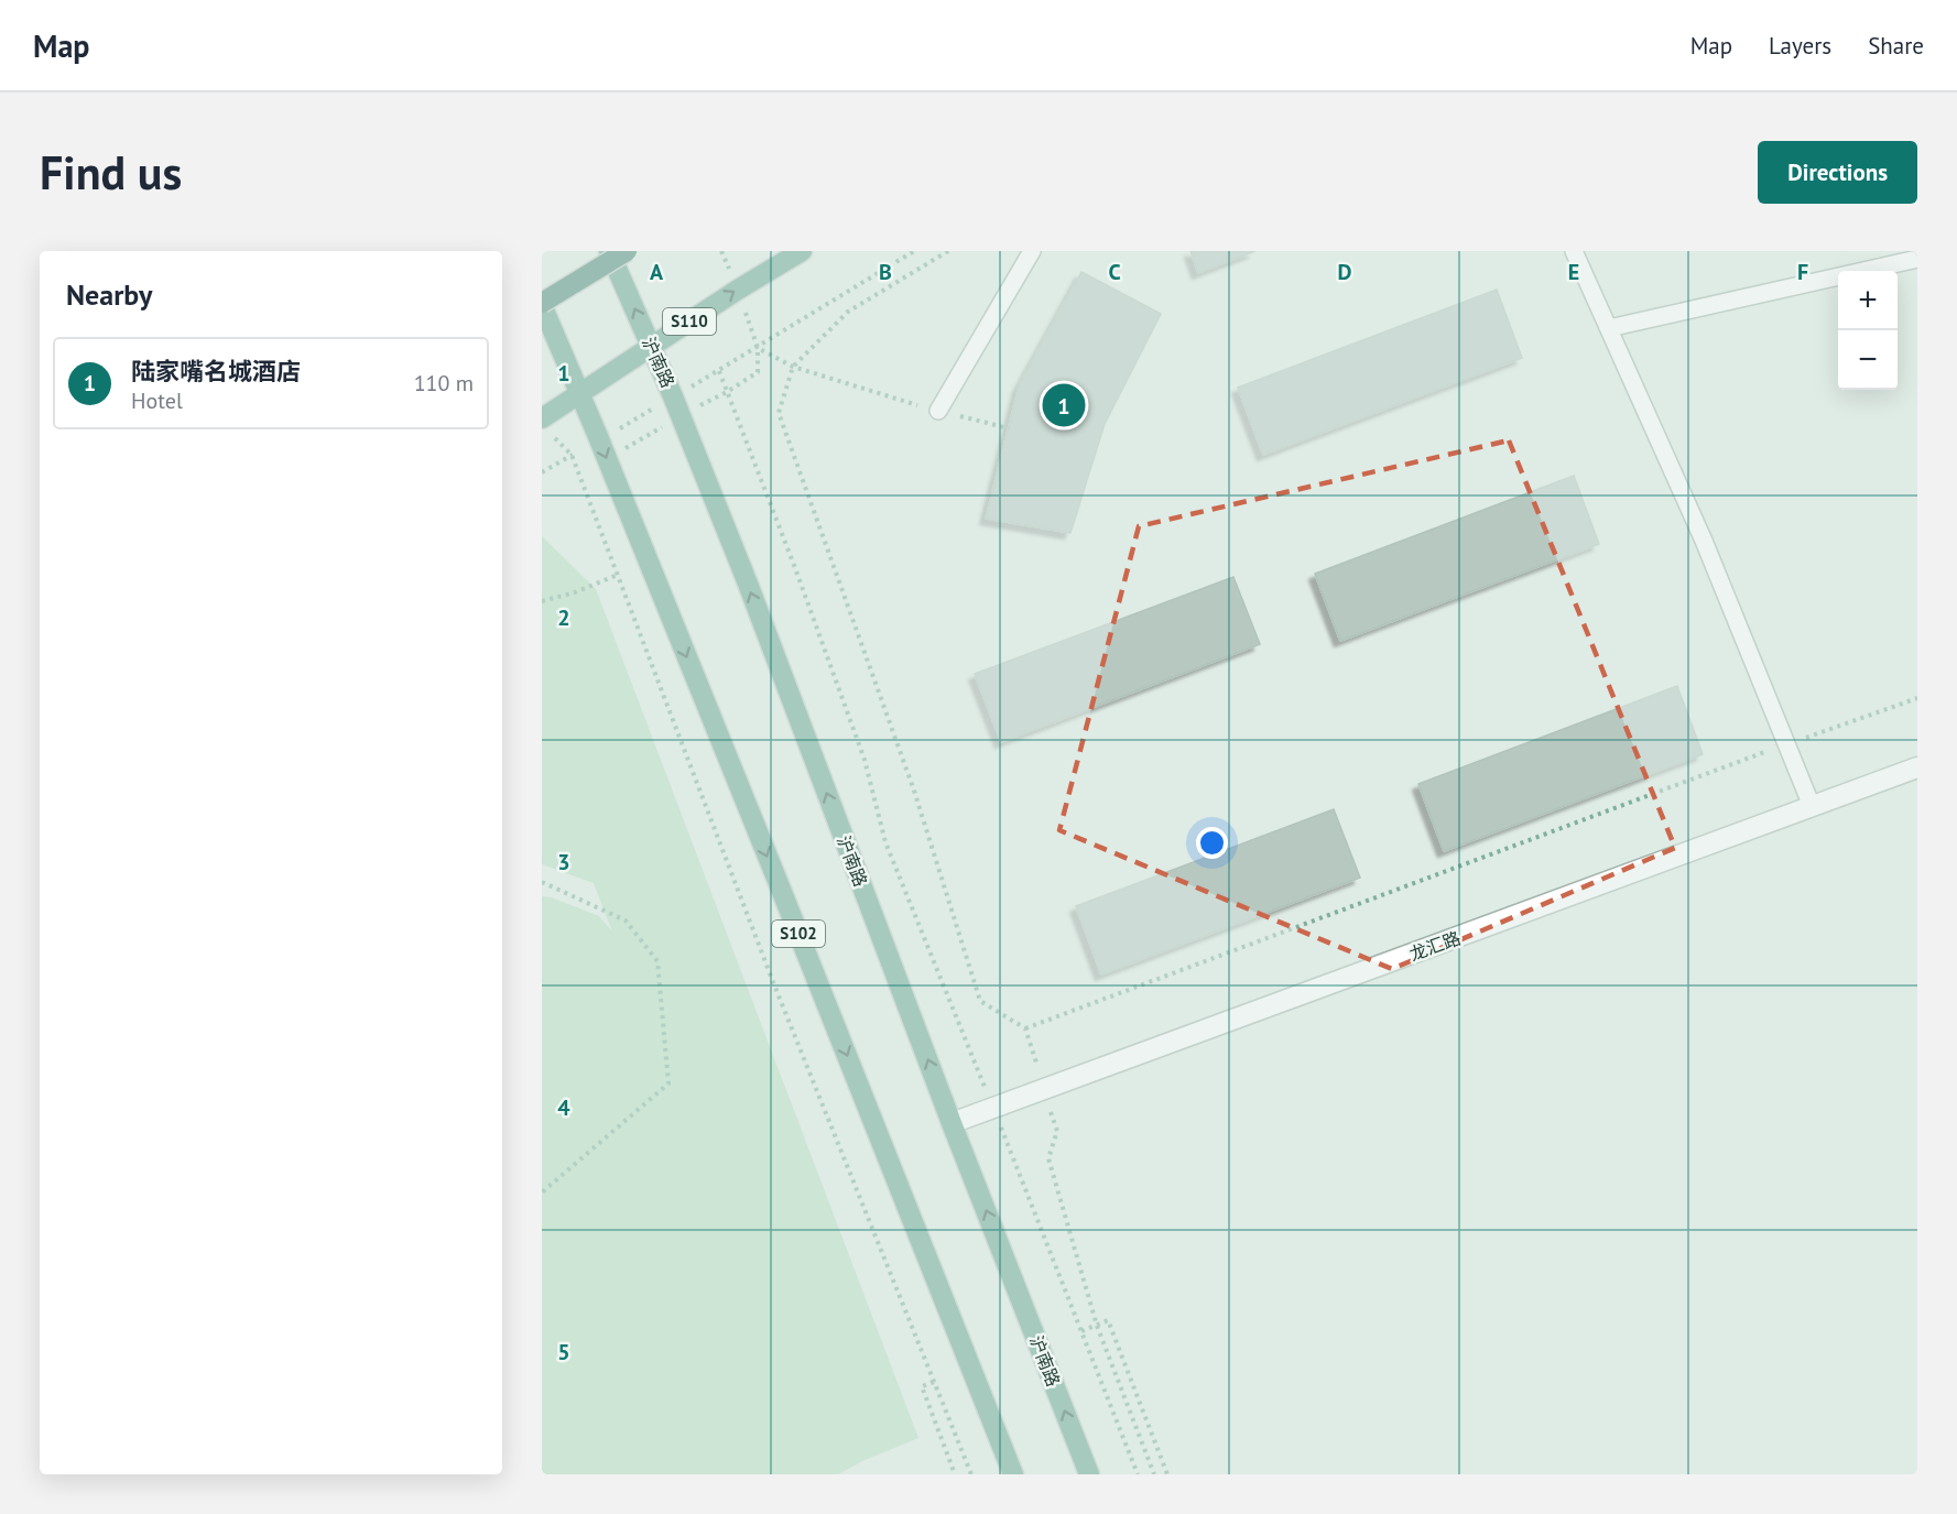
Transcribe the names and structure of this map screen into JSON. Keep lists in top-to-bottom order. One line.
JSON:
{"streets":{"main road":["S110","沪南路","S102"],"street":["龙汇路"]},"crossings":[["S110","沪南路"],["S110","S102"],["沪南路","龙汇路"]],"page":{"header":"Map","nav":["Map","Layers","Share"],"buttons":"Directions","title":"Find us","heading":"Nearby","map_buttons":["+","−"],"list":[{"mark":"1","name":"陆家嘴名城酒店","note":"Hotel","value":"110 m"}],"pins":"1"},"grid":{"columns":["A","B","C","D","E","F"],"rows":["1","2","3","4","5"]}}
